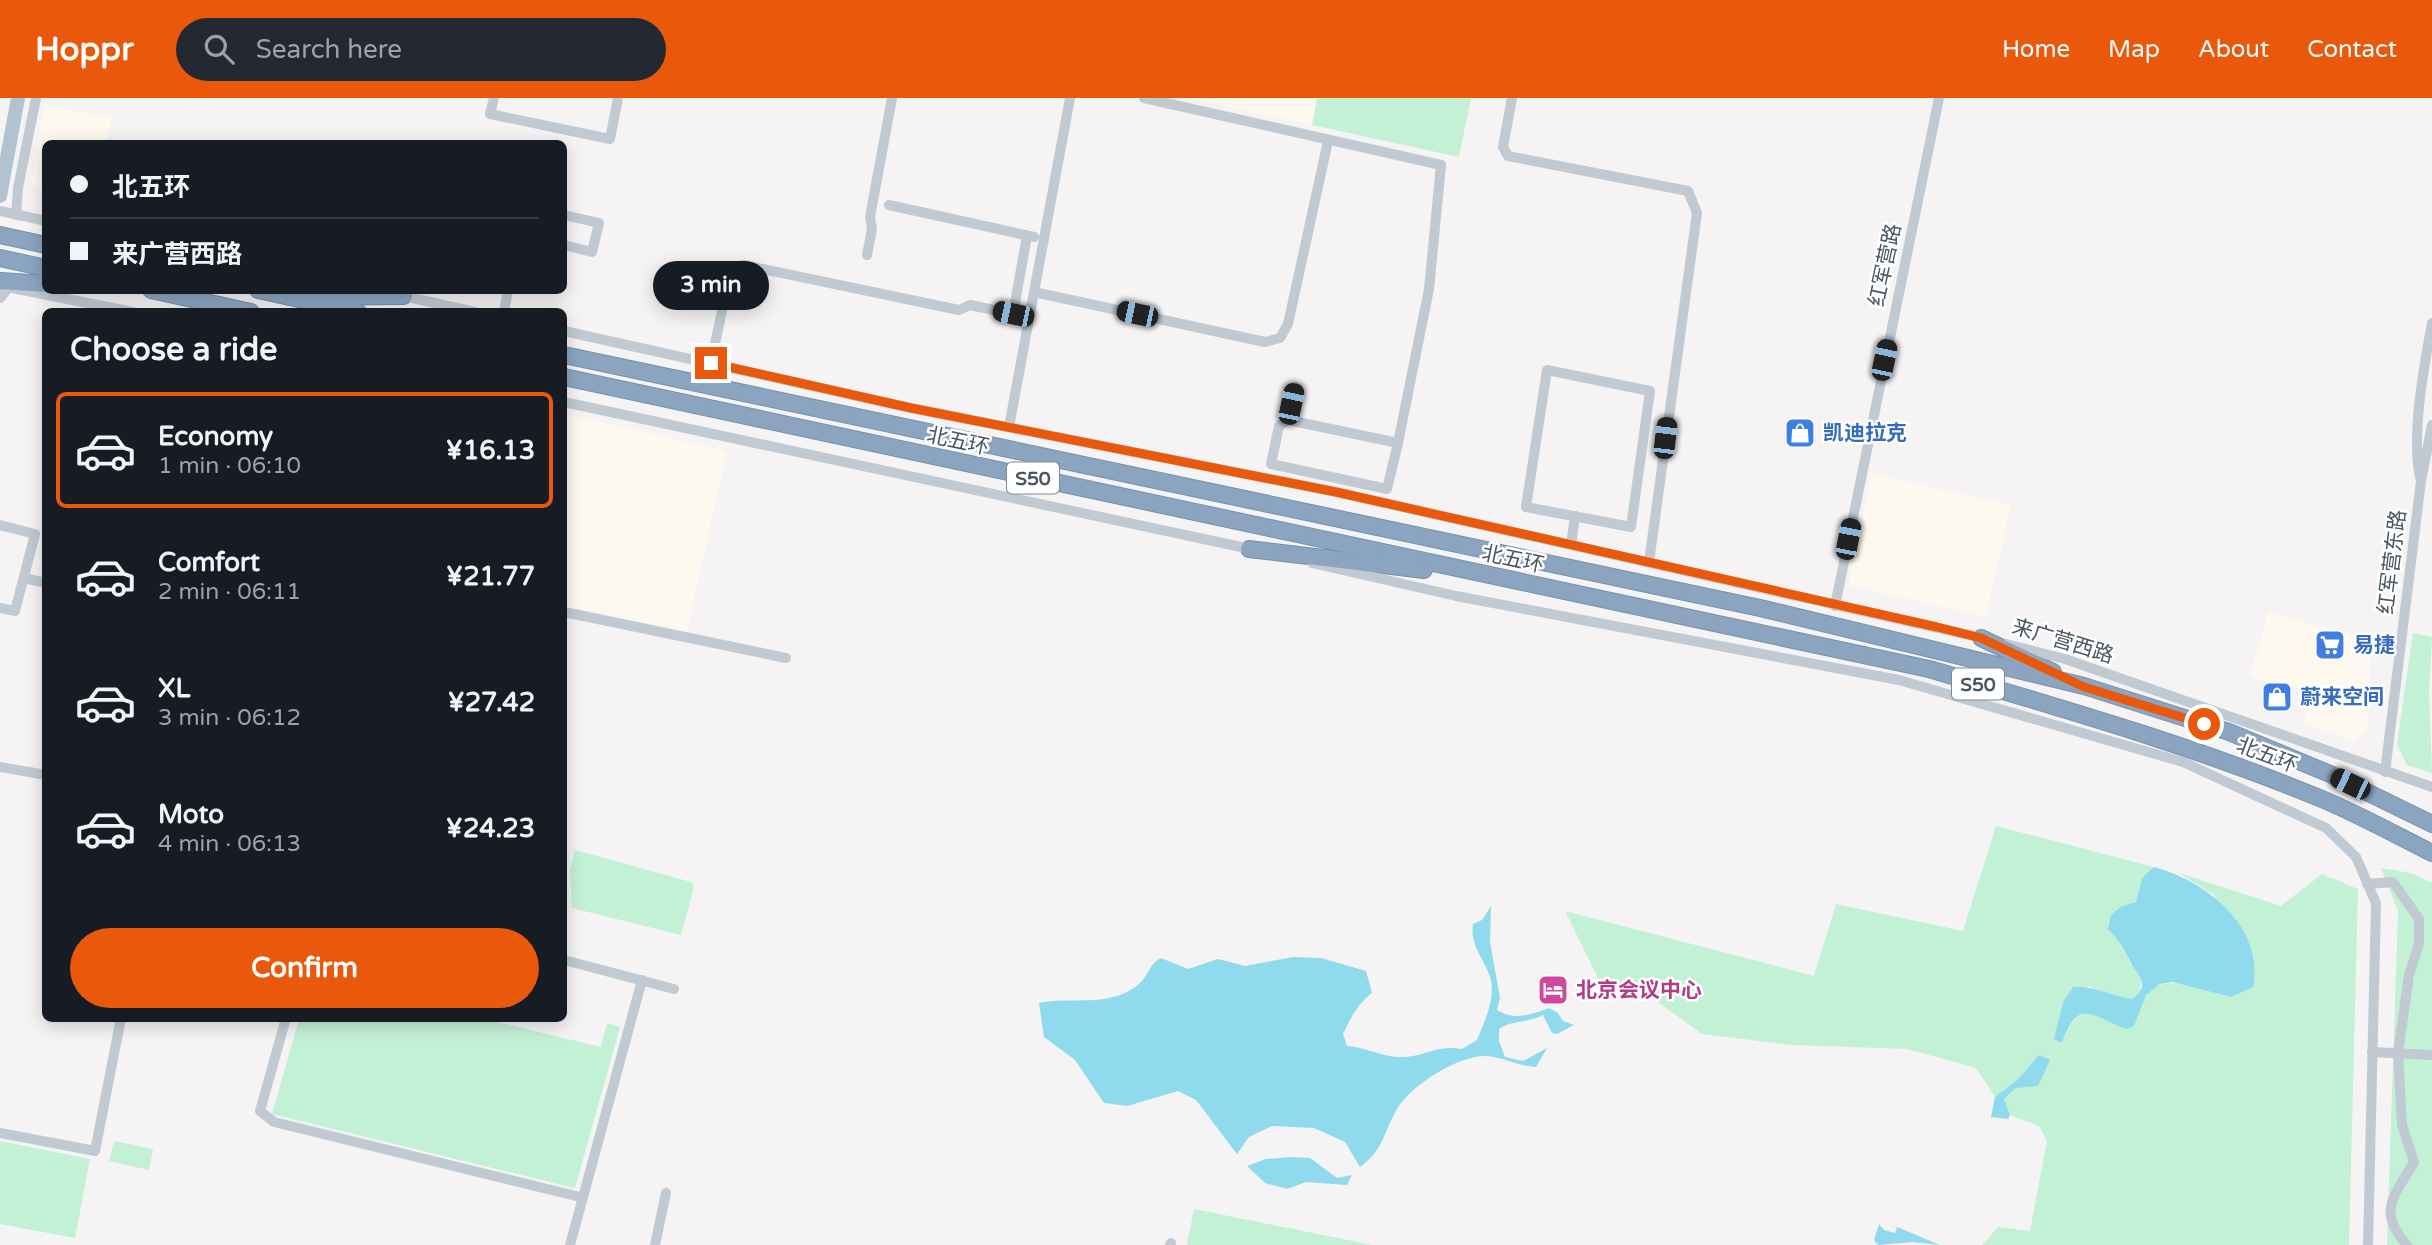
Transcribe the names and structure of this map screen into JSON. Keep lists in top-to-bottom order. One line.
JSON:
{"streets":{"highway":["北五环","S50"],"street":["红军营路","红军营东路","来广营西路"]},"crossings":[["红军营路","来广营西路"],["红军营东路","来广营西路"]],"places":{"shop":["凯迪拉克","蔚来空间"],"supermarket":["易捷"],"hotel":["北京会议中心"]},"page":{"header":"Hoppr","search":"Search here","nav":["Home","Map","About","Contact"],"banner":["北五环","来广营西路"],"bubble":"3 min","heading":"Choose a ride","list":[{"name":"Economy","note":"1 min · 06:10","value":"¥16.13"},{"name":"Comfort","note":"2 min · 06:11","value":"¥21.77"},{"name":"XL","note":"3 min · 06:12","value":"¥27.42"},{"name":"Moto","note":"4 min · 06:13","value":"¥24.23"}],"buttons":"Confirm"}}
